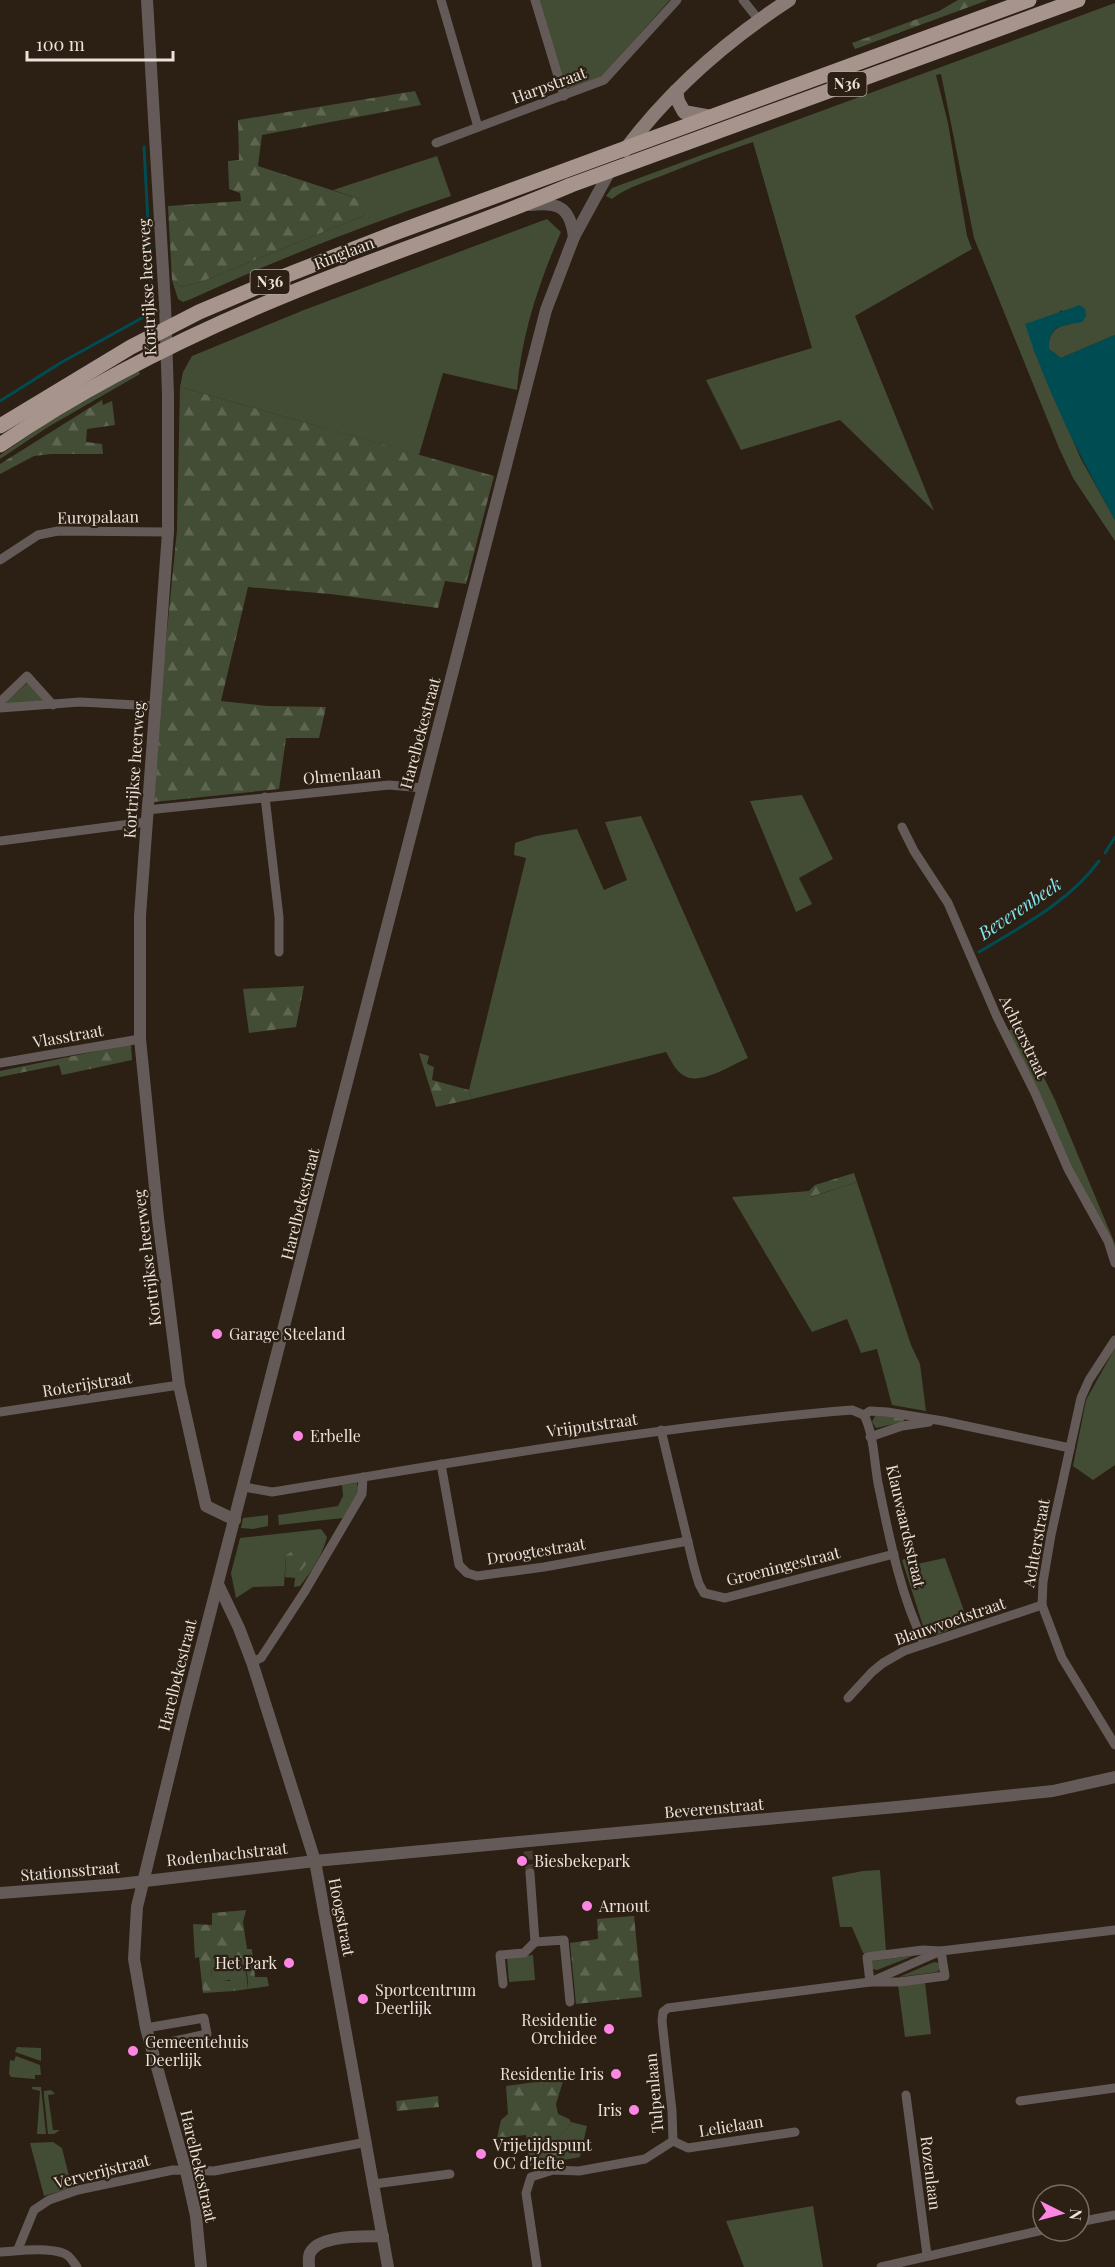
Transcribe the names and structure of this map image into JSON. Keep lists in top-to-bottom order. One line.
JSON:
{"streets":{"main road":["N36","Ringlaan"],"street":["Harpstraat","Kortrijkse heerweg","Europalaan","Harelbekestraat","Olmenlaan","Vlasstraat","Achterstraat","Roterijstraat","Vrijputstraat","Klauwaardsstraat","Droogtestraat","Groeningestraat","Blauwvoetstraat","Beverenstraat","Rodenbachstraat","Stationsstraat","Hoogstraat","Tulpenlaan","Lelielaan","Ververijstraat","Rozenlaan"]},"crossings":[["N36","Ringlaan"],["N36","Harelbekestraat"],["Ringlaan","Kortrijkse heerweg"],["Ringlaan","Harelbekestraat"],["Kortrijkse heerweg","Europalaan"],["Kortrijkse heerweg","Harelbekestraat"],["Kortrijkse heerweg","Olmenlaan"],["Kortrijkse heerweg","Vlasstraat"],["Kortrijkse heerweg","Roterijstraat"],["Harelbekestraat","Olmenlaan"],["Harelbekestraat","Vrijputstraat"],["Harelbekestraat","Rodenbachstraat"],["Harelbekestraat","Stationsstraat"],["Harelbekestraat","Hoogstraat"],["Harelbekestraat","Ververijstraat"],["Achterstraat","Vrijputstraat"],["Achterstraat","Blauwvoetstraat"],["Vrijputstraat","Klauwaardsstraat"],["Vrijputstraat","Droogtestraat"],["Vrijputstraat","Groeningestraat"],["Klauwaardsstraat","Groeningestraat"],["Klauwaardsstraat","Blauwvoetstraat"],["Droogtestraat","Groeningestraat"],["Beverenstraat","Rodenbachstraat"],["Beverenstraat","Hoogstraat"],["Rodenbachstraat","Stationsstraat"],["Rodenbachstraat","Hoogstraat"],["Hoogstraat","Ververijstraat"],["Tulpenlaan","Lelielaan"]],"water":["Beverenbeek"],"places":["Garage Steeland","Erbelle","Biesbekepark","Arnout","Het Park","Sportcentrum Deerlijk","Residentie Orchidee","Gemeentehuis Deerlijk","Residentie Iris","Iris","Vrijetijdspunt OC d'Iefte"],"scale_bar":"100 m","north":"right"}
